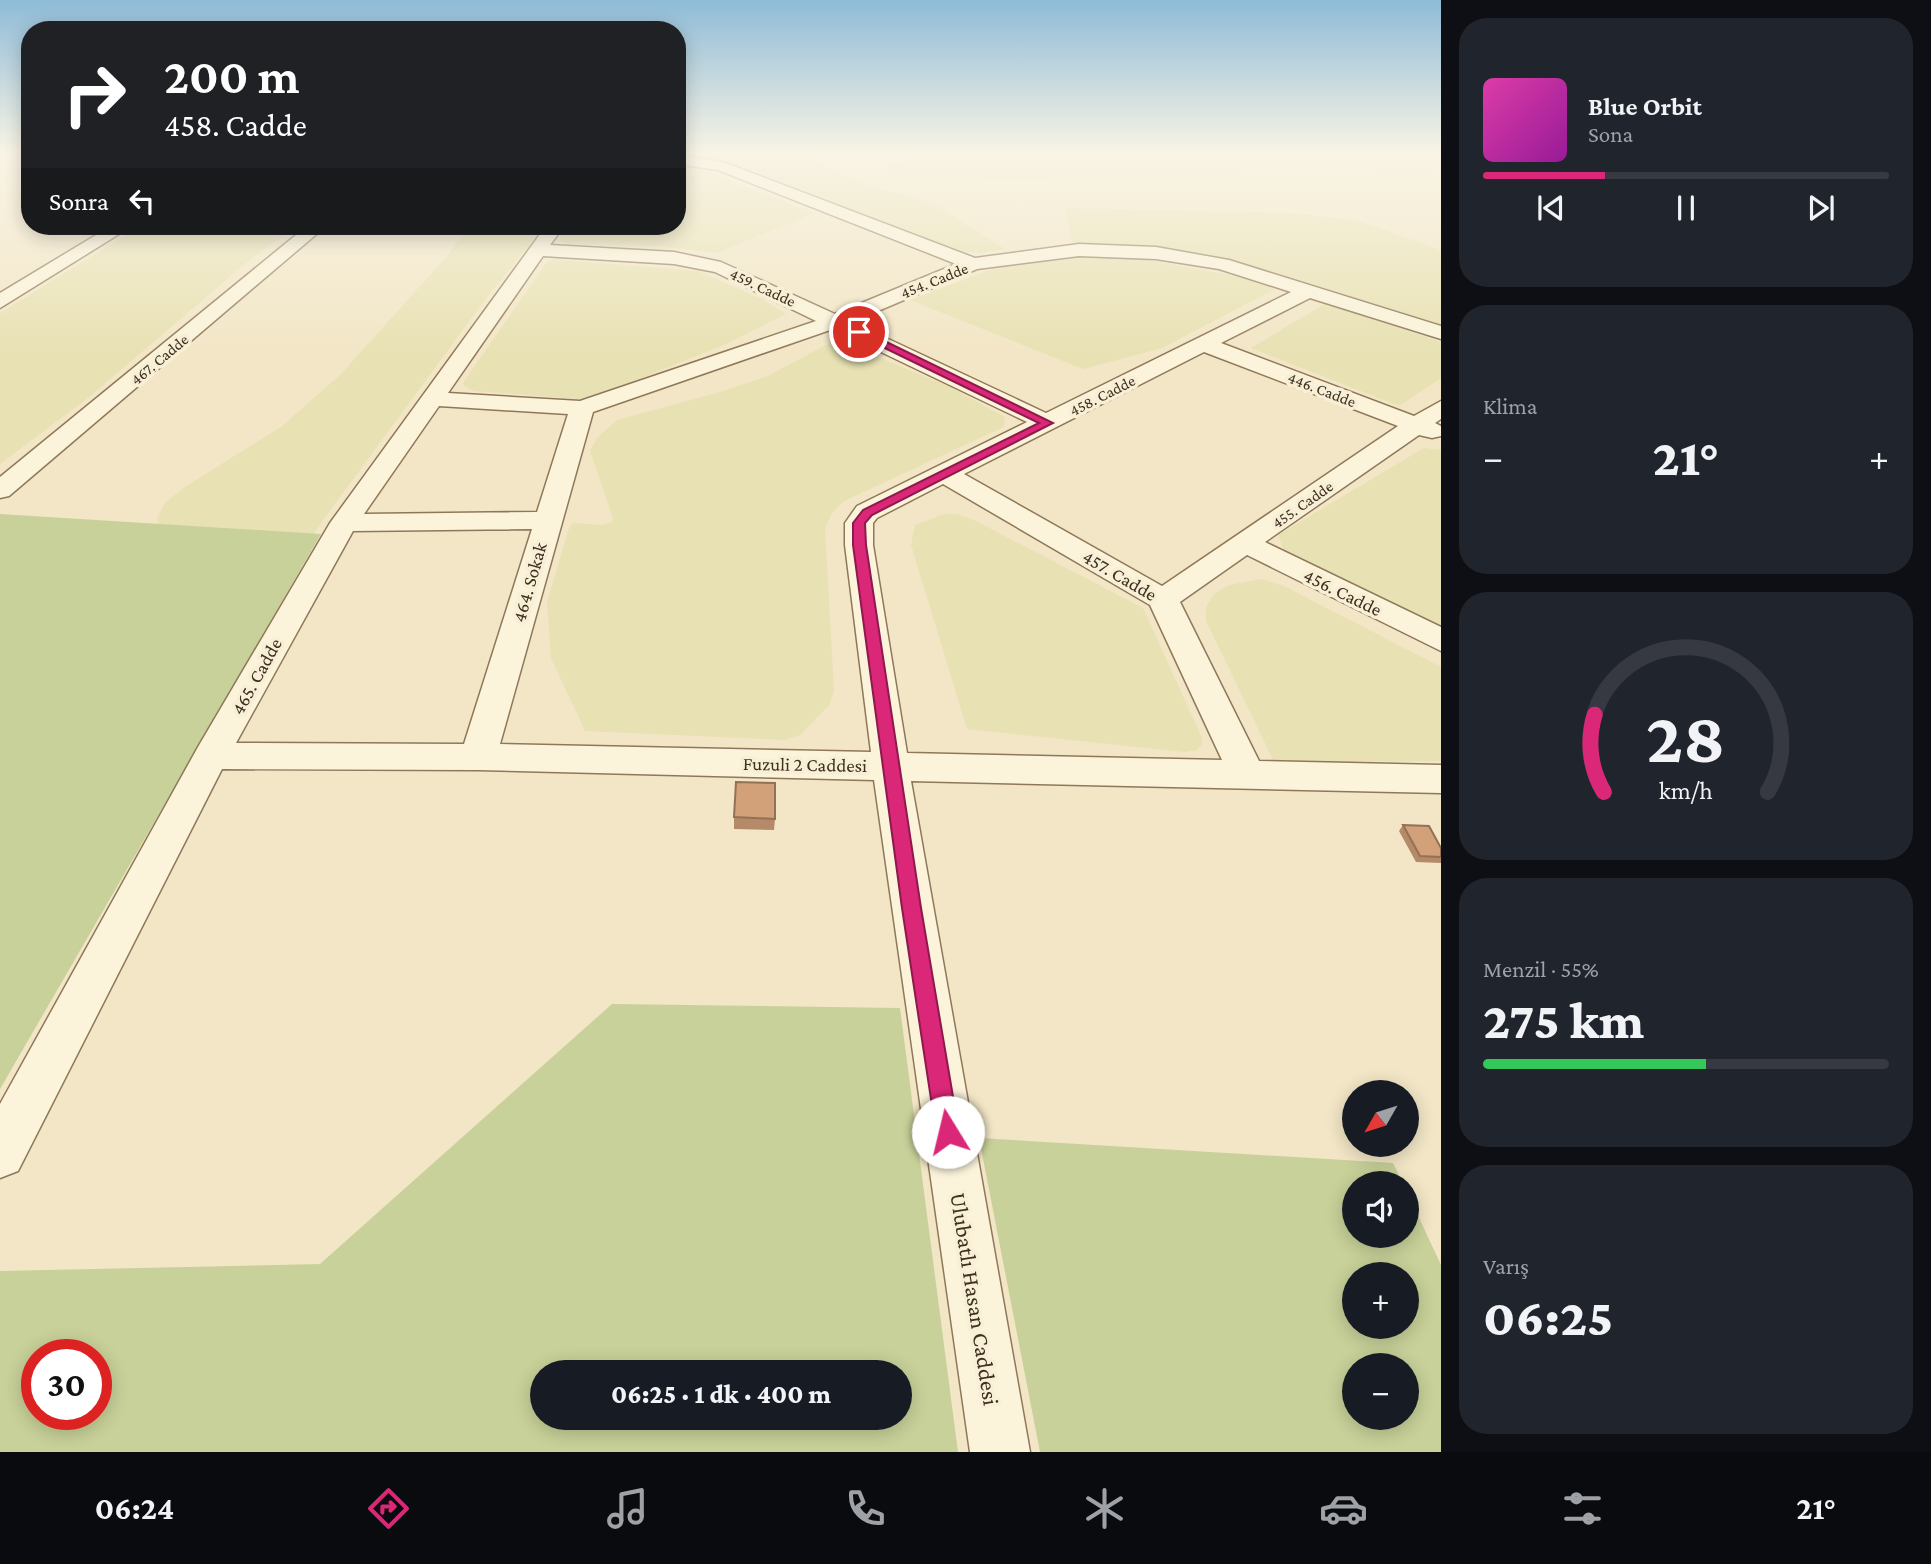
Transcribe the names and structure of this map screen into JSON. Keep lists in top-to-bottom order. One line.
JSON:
{"streets":{"street":["454. Cadde","459. Cadde","467. Cadde","446. Cadde","458. Cadde","455. Cadde","457. Cadde","464. Sokak","456. Cadde","465. Cadde","Fuzuli 2 Caddesi","Ulubatlı Hasan Caddesi"]},"crossings":[["454. Cadde","459. Cadde"],["454. Cadde","458. Cadde"],["454. Cadde","464. Sokak"],["454. Cadde","465. Cadde"],["459. Cadde","458. Cadde"],["459. Cadde","465. Cadde"],["446. Cadde","458. Cadde"],["446. Cadde","455. Cadde"],["458. Cadde","457. Cadde"],["458. Cadde","Ulubatlı Hasan Caddesi"],["455. Cadde","457. Cadde"],["455. Cadde","456. Cadde"],["457. Cadde","Fuzuli 2 Caddesi"],["464. Sokak","Fuzuli 2 Caddesi"],["465. Cadde","Fuzuli 2 Caddesi"],["Fuzuli 2 Caddesi","Ulubatlı Hasan Caddesi"]],"north":"bottom left","page":{"turn":["200 m","458. Cadde"],"song":["Blue Orbit","Sona"],"then":"Sonra","tile":["Klima",["Menzil · 55%","275 km"],["Varış","06:25"]],"heat":["−","21°","+"],"map_buttons":["+","−"],"limit":"30","trip":"06:25 · 1 dk · 400 m","tabs":["06:24","21°"],"gauge":["28","km/h"]}}
